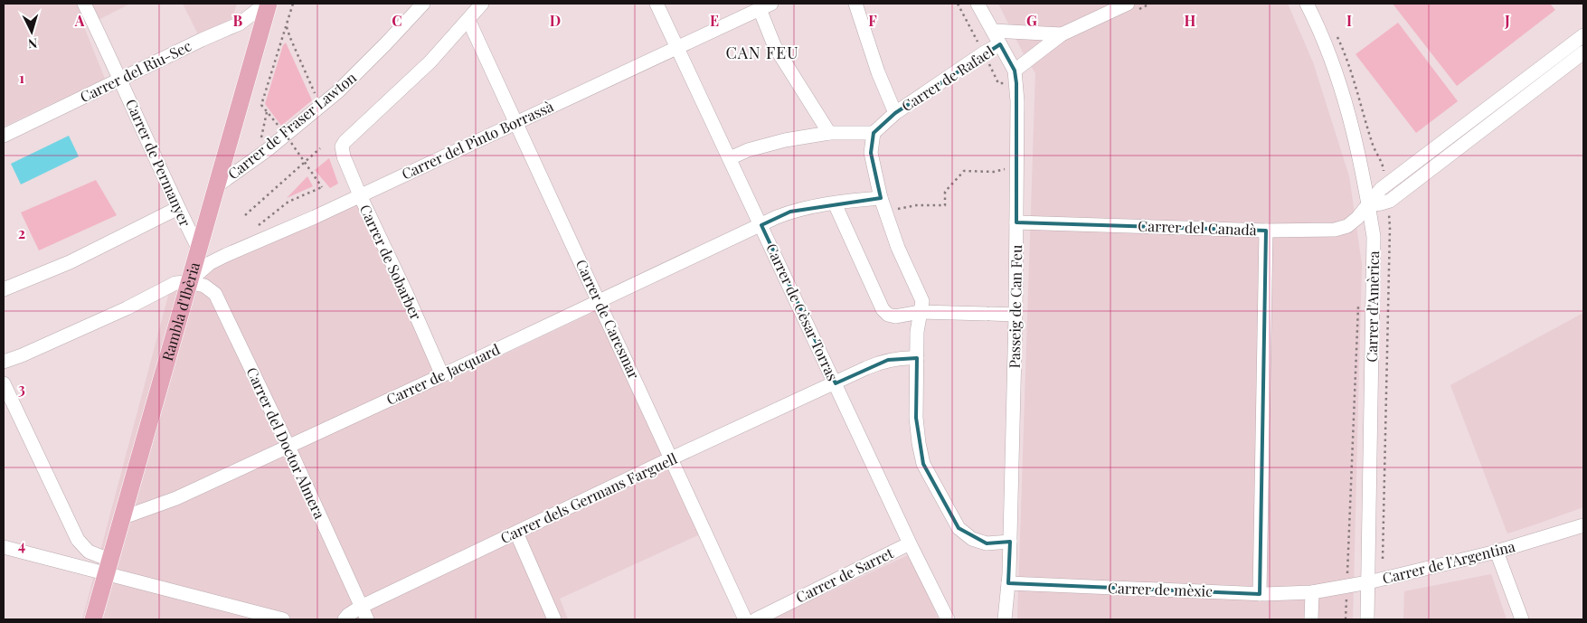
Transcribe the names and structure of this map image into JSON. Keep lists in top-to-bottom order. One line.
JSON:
{"streets":{"main road":["Rambla d'Ibèria"],"street":["Carrer del Riu-Sec","Carrer de Rafael","Carrer de Fraser Lawton","Carrer del Pinto Borrassà","Carrer de Permanyer","Carrer del Canadà","Carrer de Sobarber","Passeig de Can Feu","Carrer d'Amèrica","Carrer de Cèsar Torras","Carrer de Caresmar","Carrer de Jacquard","Carrer del Doctor Almera","Carrer dels Germans Farguell","Carrer de l'Argentina","Carrer de Sarret","Carrer de mèxic"]},"crossings":[["Carrer del Riu-Sec","Carrer de Permanyer"],["Carrer del Riu-Sec","Rambla d'Ibèria"],["Carrer de Rafael","Passeig de Can Feu"],["Carrer de Fraser Lawton","Rambla d'Ibèria"],["Carrer del Pinto Borrassà","Carrer de Sobarber"],["Carrer del Pinto Borrassà","Rambla d'Ibèria"],["Carrer del Pinto Borrassà","Carrer de Cèsar Torras"],["Carrer del Pinto Borrassà","Carrer de Caresmar"],["Carrer del Pinto Borrassà","Carrer del Doctor Almera"],["Carrer de Permanyer","Rambla d'Ibèria"],["Carrer del Canadà","Passeig de Can Feu"],["Carrer del Canadà","Carrer d'Amèrica"],["Carrer de Sobarber","Carrer de Caresmar"],["Carrer de Sobarber","Carrer de Jacquard"],["Passeig de Can Feu","Carrer de mèxic"],["Carrer d'Amèrica","Carrer de l'Argentina"],["Rambla d'Ibèria","Carrer de Jacquard"],["Rambla d'Ibèria","Carrer del Doctor Almera"],["Carrer de Cèsar Torras","Carrer de Jacquard"],["Carrer de Cèsar Torras","Carrer dels Germans Farguell"],["Carrer de Cèsar Torras","Carrer de Sarret"],["Carrer de Caresmar","Carrer de Jacquard"],["Carrer de Caresmar","Carrer dels Germans Farguell"],["Carrer de Jacquard","Carrer del Doctor Almera"],["Carrer del Doctor Almera","Carrer dels Germans Farguell"],["Carrer de l'Argentina","Carrer de mèxic"]],"districts":["CAN FEU"],"north":"bottom","grid":{"columns":["A","B","C","D","E","F","G","H","I","J"],"rows":["1","2","3","4"]}}
